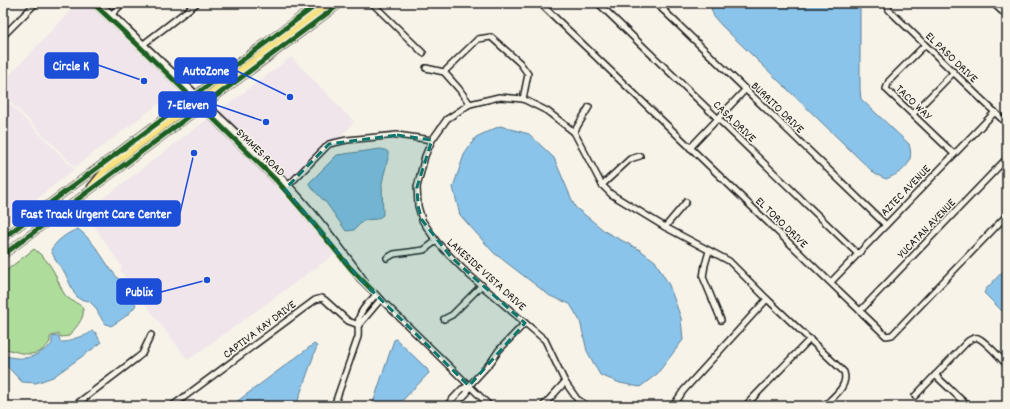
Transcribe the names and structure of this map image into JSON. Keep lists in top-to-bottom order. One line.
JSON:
{"streets":{"street":["EL PASO DRIVE","TACO WAY","BURRITO DRIVE","CASA DRIVE","SYMMES ROAD","AZTEC AVENUE","EL TORO DRIVE","YUCATAN AVENUE","LAKESIDE VISTA DRIVE","CAPTIVA KAY DRIVE"]},"crossings":[["EL PASO DRIVE","TACO WAY"],["EL PASO DRIVE","AZTEC AVENUE"],["TACO WAY","AZTEC AVENUE"],["BURRITO DRIVE","AZTEC AVENUE"],["CASA DRIVE","AZTEC AVENUE"],["AZTEC AVENUE","EL TORO DRIVE"],["EL TORO DRIVE","YUCATAN AVENUE"]],"places":["Circle K","AutoZone","7-Eleven","Fast Track Urgent Care Center","Publix"]}
